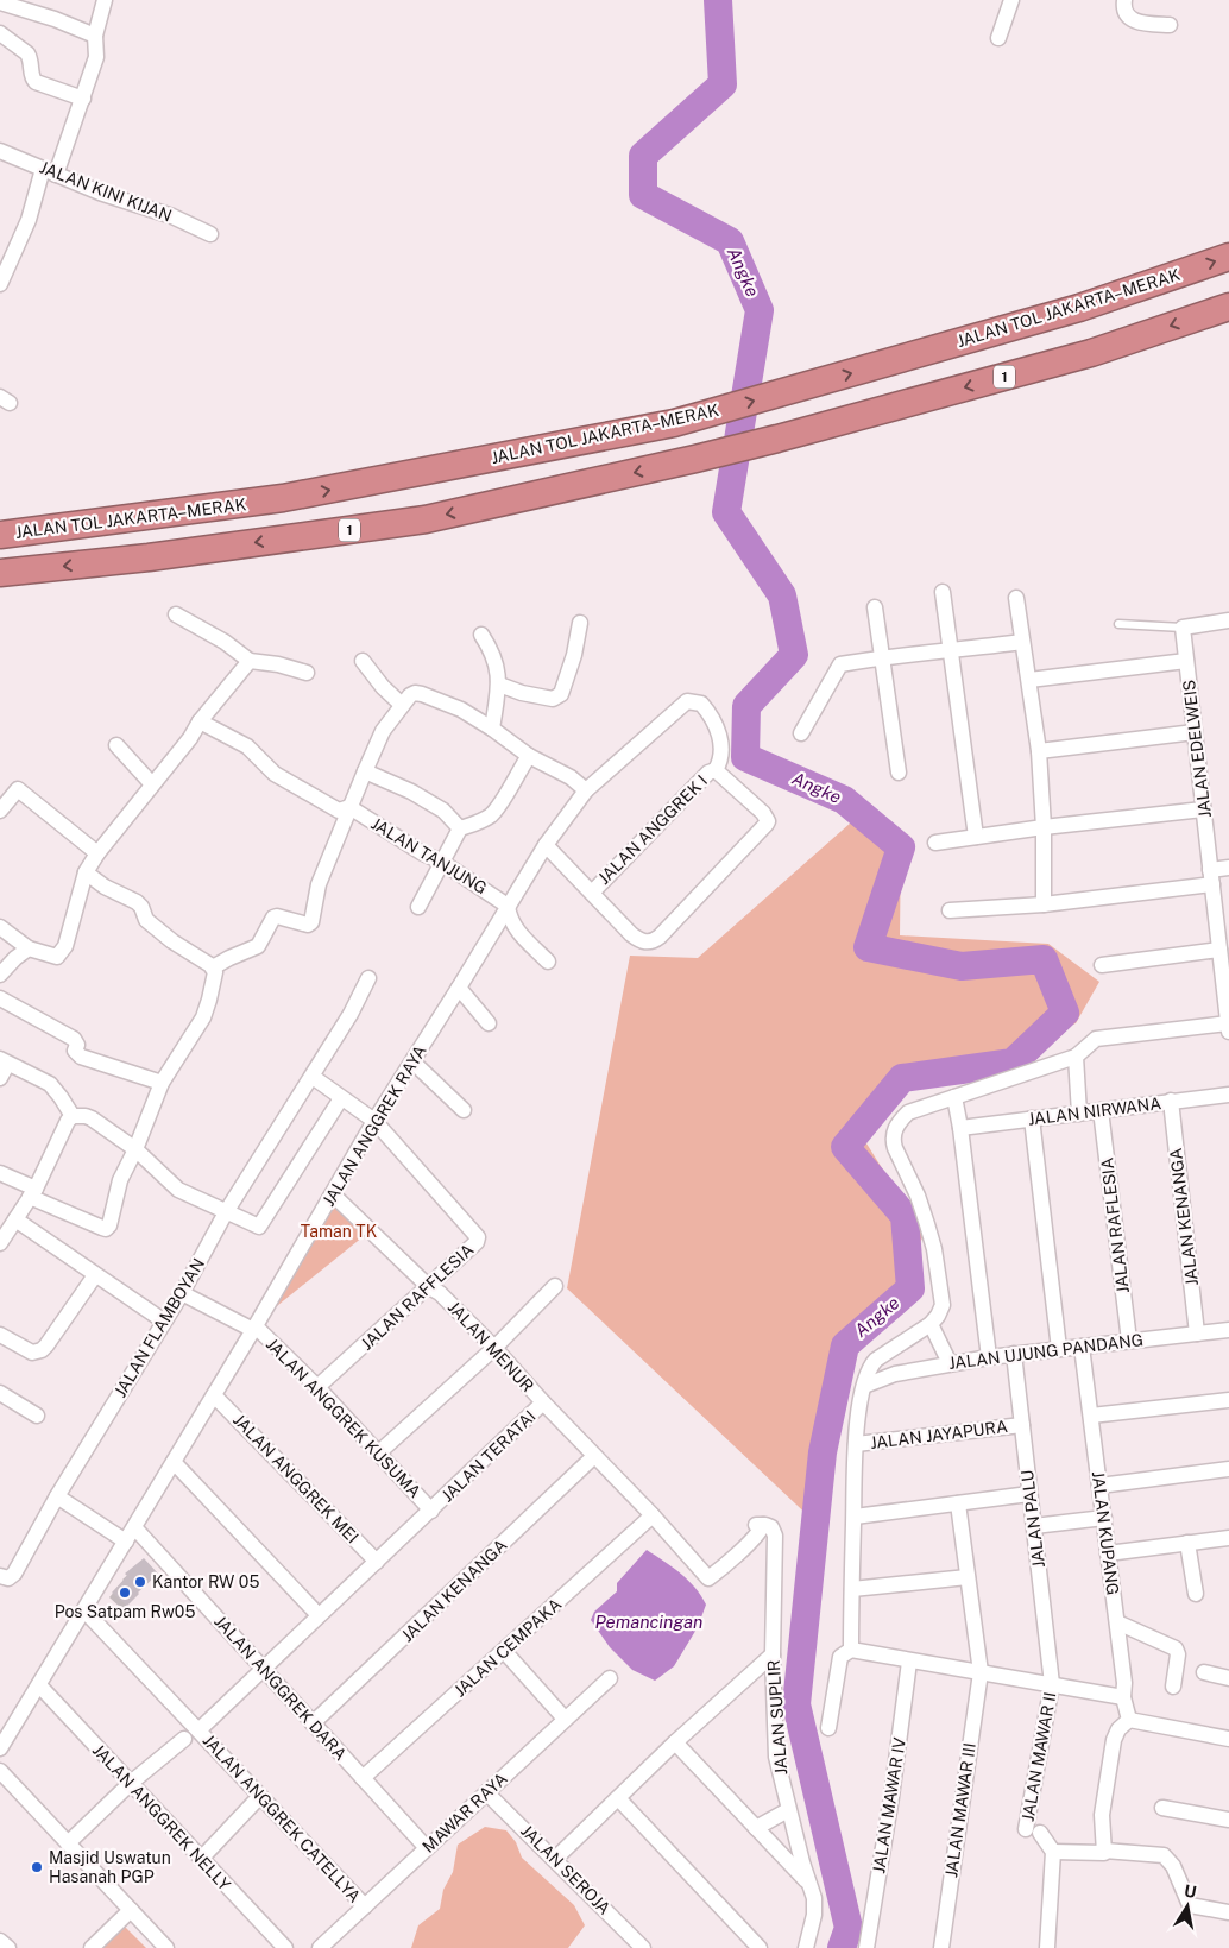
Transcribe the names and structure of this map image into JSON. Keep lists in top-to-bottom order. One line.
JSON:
{"streets":{"highway":["JALAN TOL JAKARTA–MERAK","1"],"street":["JALAN KINI KIJAN","JALAN EDELWEIS","JALAN ANGGREK I","JALAN TANJUNG","JALAN NIRWANA","JALAN ANGGREK RAYA","JALAN KENANGA","JALAN RAFLESIA","JALAN RAFFLESIA","JALAN FLAMBOYAN","JALAN MENUR","JALAN UJUNG PANDANG","JALAN ANGGREK KUSUMA","JALAN JAYAPURA","JALAN TERATAI","JALAN ANGGREK MEI","JALAN PALU","JALAN KUPANG","JALAN CEMPAKA","JALAN ANGGREK DARA","JALAN SUPLIR","JALAN MAWAR II","JALAN MAWAR IV","JALAN MAWAR III","MAWAR RAYA","JALAN ANGGREK NELLY","JALAN ANGGREK CATELLYA","JALAN SEROJA"]},"crossings":[["JALAN ANGGREK I","JALAN ANGGREK RAYA"],["JALAN TANJUNG","JALAN ANGGREK RAYA"],["JALAN NIRWANA","JALAN KENANGA"],["JALAN NIRWANA","JALAN RAFLESIA"],["JALAN ANGGREK RAYA","JALAN RAFFLESIA"],["JALAN ANGGREK RAYA","JALAN MENUR"],["JALAN ANGGREK RAYA","JALAN ANGGREK KUSUMA"],["JALAN ANGGREK RAYA","JALAN ANGGREK MEI"],["JALAN ANGGREK RAYA","JALAN ANGGREK DARA"],["JALAN ANGGREK RAYA","JALAN ANGGREK NELLY"],["JALAN ANGGREK RAYA","JALAN ANGGREK CATELLYA"],["JALAN KENANGA","JALAN UJUNG PANDANG"],["JALAN KENANGA","JALAN TERATAI"],["JALAN KENANGA","JALAN ANGGREK DARA"],["JALAN RAFLESIA","JALAN UJUNG PANDANG"],["JALAN RAFFLESIA","JALAN MENUR"],["JALAN RAFFLESIA","JALAN ANGGREK KUSUMA"],["JALAN FLAMBOYAN","JALAN ANGGREK KUSUMA"],["JALAN MENUR","JALAN TERATAI"],["JALAN UJUNG PANDANG","JALAN PALU"],["JALAN UJUNG PANDANG","JALAN KUPANG"],["JALAN ANGGREK KUSUMA","JALAN TERATAI"],["JALAN JAYAPURA","JALAN PALU"],["JALAN TERATAI","JALAN ANGGREK MEI"],["JALAN TERATAI","JALAN CEMPAKA"],["JALAN TERATAI","JALAN ANGGREK DARA"],["JALAN TERATAI","JALAN SUPLIR"],["JALAN TERATAI","JALAN ANGGREK CATELLYA"],["JALAN PALU","JALAN MAWAR II"],["JALAN CEMPAKA","JALAN ANGGREK DARA"],["JALAN ANGGREK DARA","MAWAR RAYA"],["JALAN ANGGREK DARA","JALAN ANGGREK CATELLYA"],["MAWAR RAYA","JALAN ANGGREK CATELLYA"],["MAWAR RAYA","JALAN SEROJA"]],"water":["Angke","Pemancingan"],"parks":["Taman TK"],"places":["Kantor RW 05","Pos Satpam Rw05","Masjid Uswatun Hasanah PGP"],"north":"top"}
